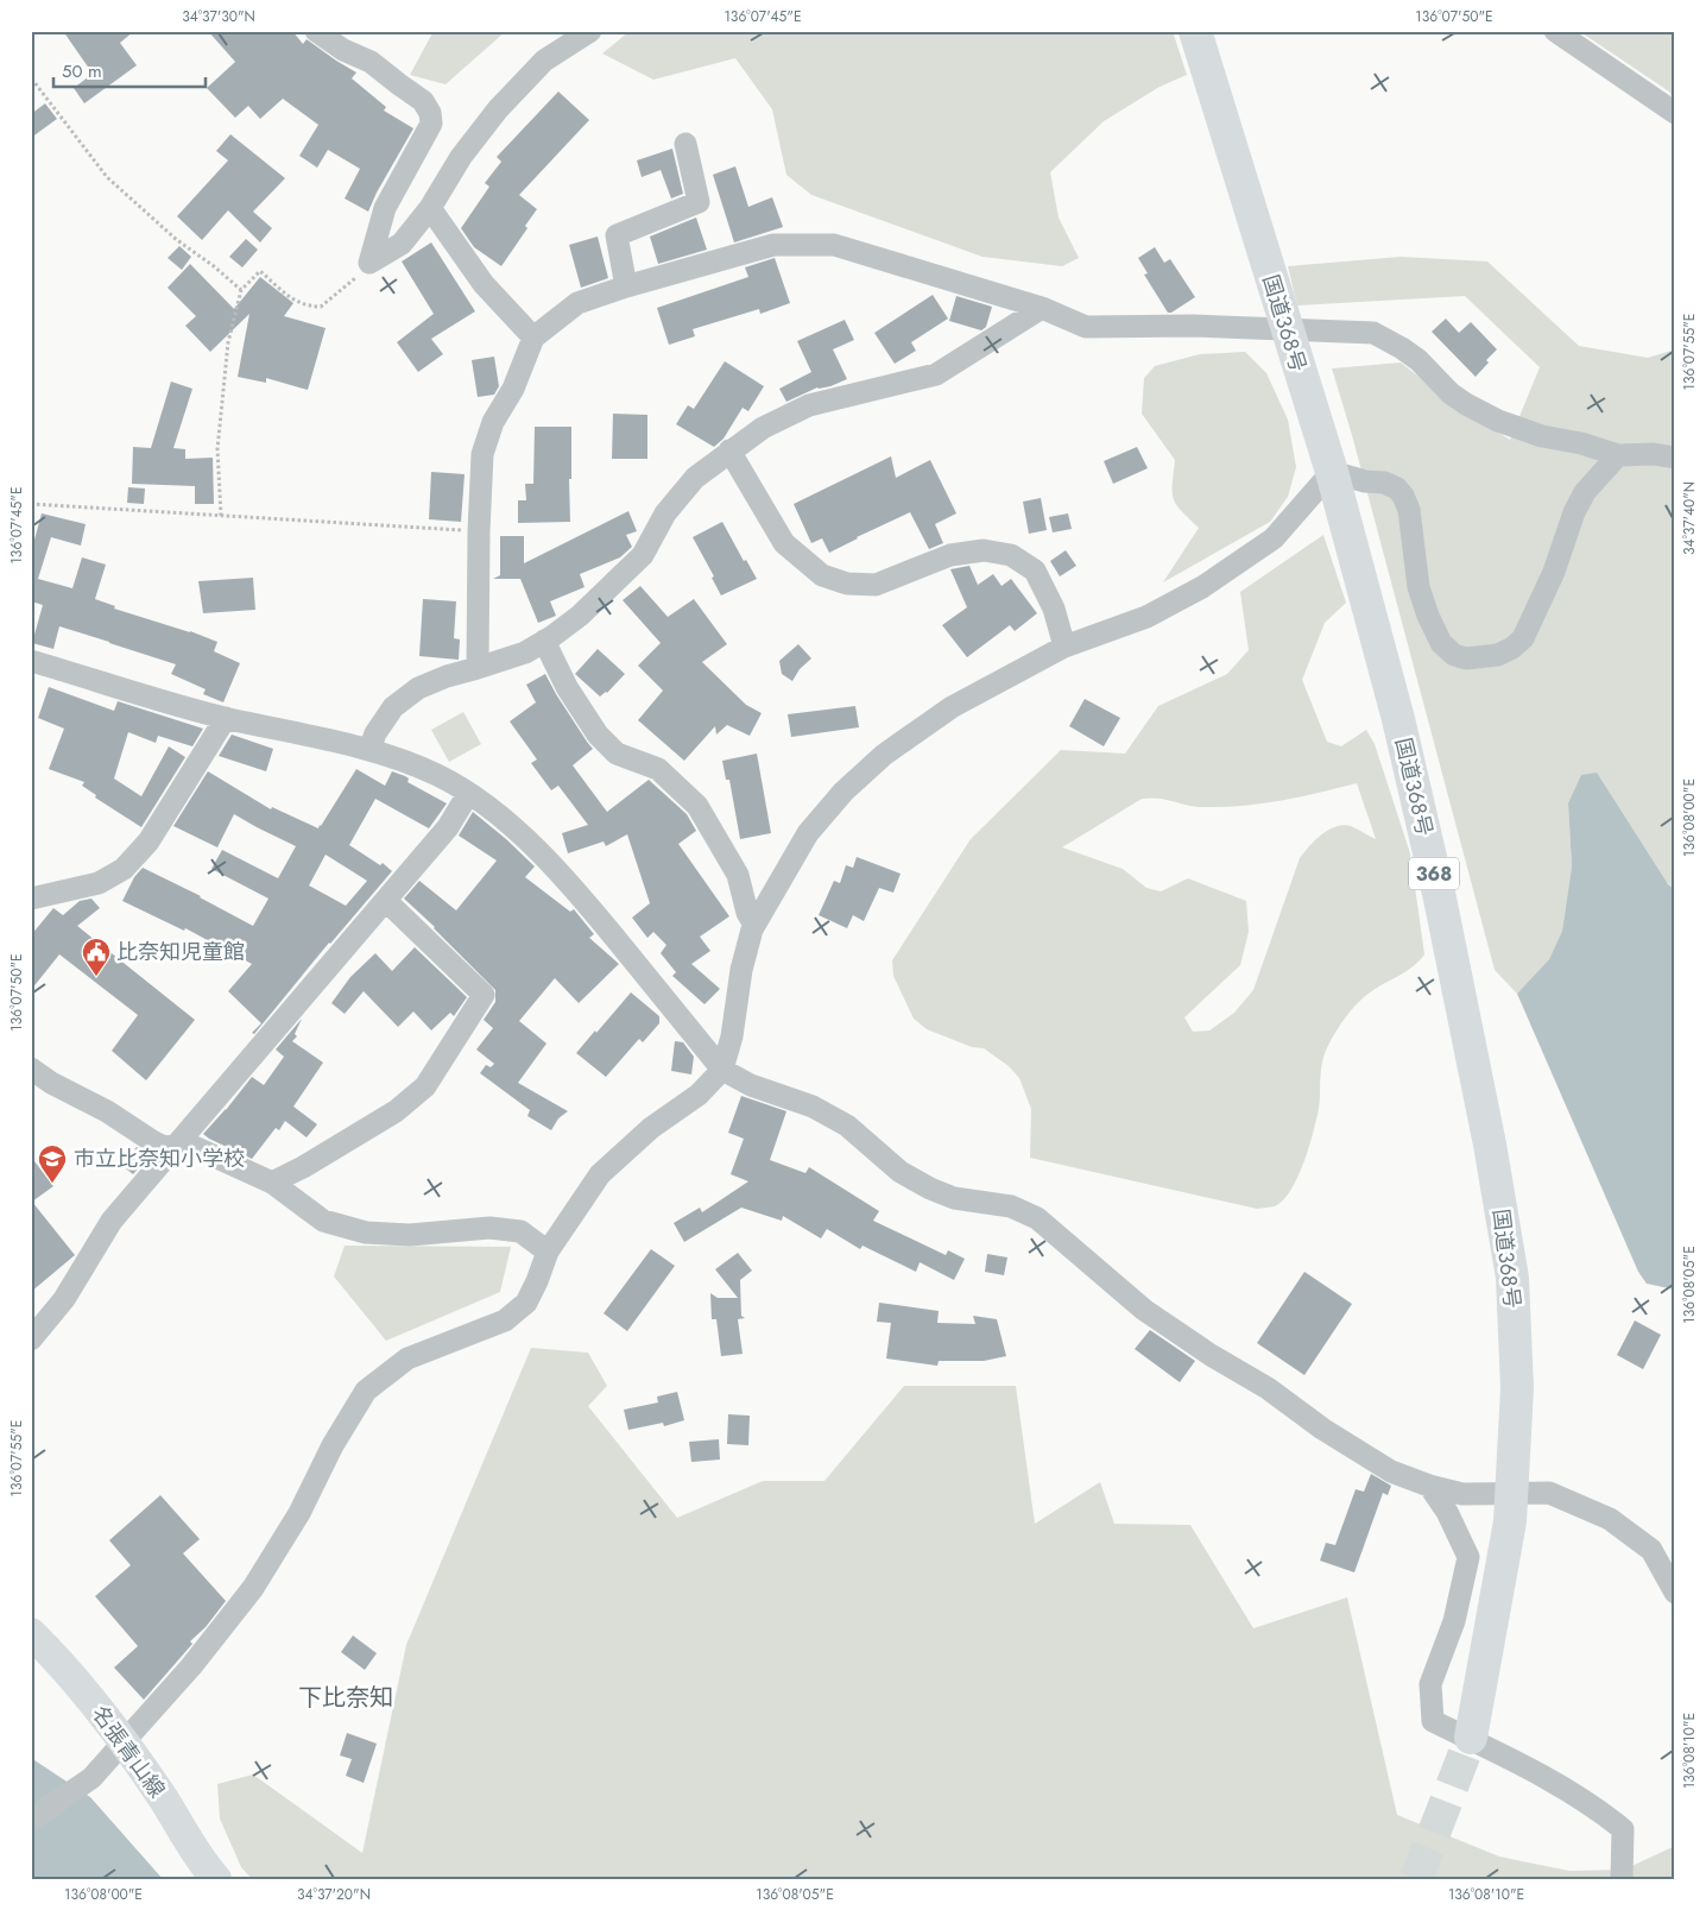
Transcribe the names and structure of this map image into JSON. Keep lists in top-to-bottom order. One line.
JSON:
{"streets":{"highway":["国道368号","368"],"main road":["名張青山線"]},"districts":["下比奈知"],"places":{"public building":["比奈知児童館"],"school or university":["市立比奈知小学校"]},"scale_bar":"50 m","coordinates":["34°37'30\"N","136°07'45\"E","136°07'50\"E","136°07'55\"E","34°37'40\"N","136°08'00\"E","136°08'05\"E","136°08'10\"E","34°37'20\"N"]}
